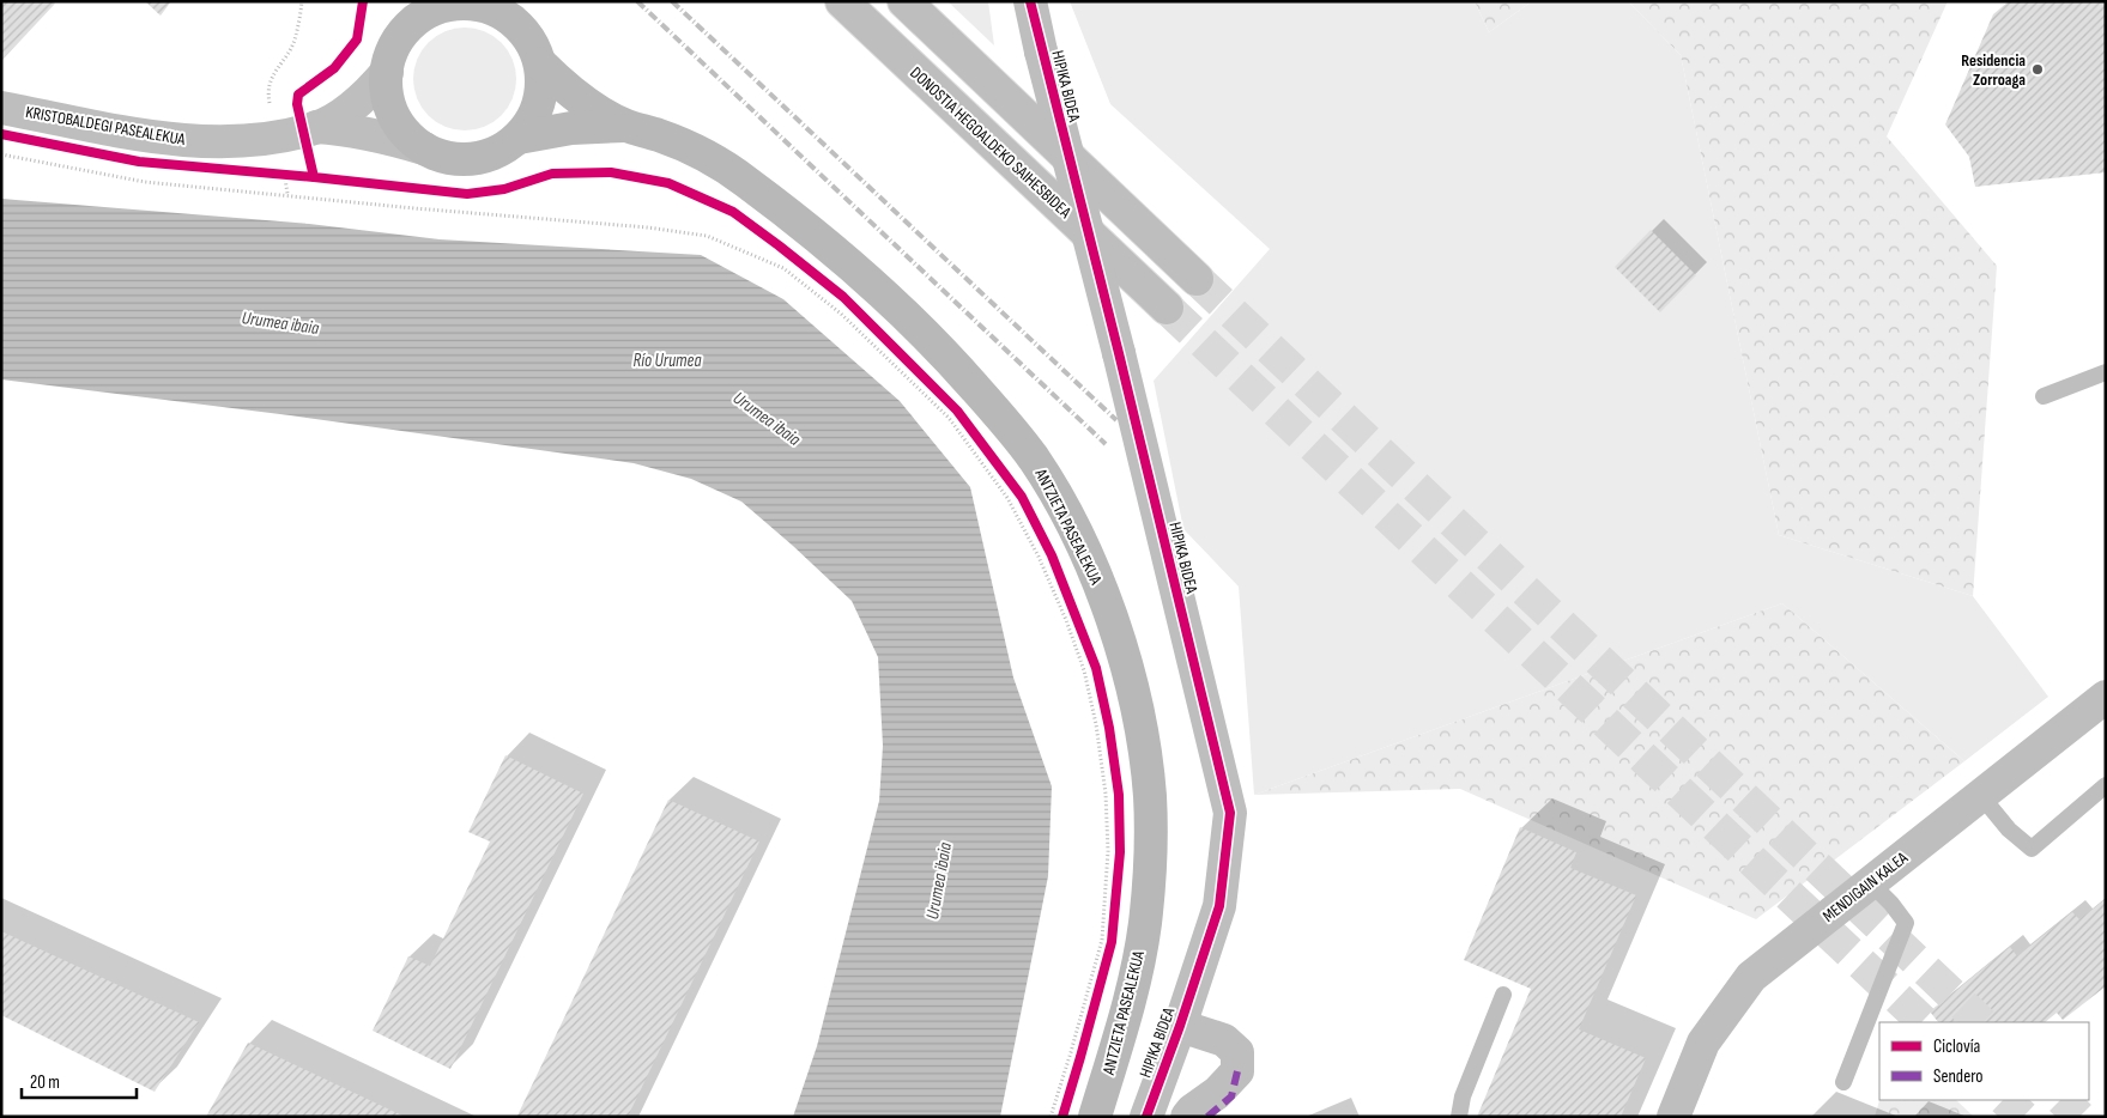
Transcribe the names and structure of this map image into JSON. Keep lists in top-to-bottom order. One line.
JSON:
{"streets":{"main road":["ANTZIETA PASEALEKUA"],"street":["HIPIKA BIDEA","KRISTOBALDEGI PASEALEKUA","DONOSTIA HEGOALDEKO SAIHESBIDEA","MENDIGAIN KALEA"]},"crossings":[["KRISTOBALDEGI PASEALEKUA","ANTZIETA PASEALEKUA"]],"water":["Urumea ibaia","Río Urumea"],"places":["Residencia Zorroaga"],"legend":["Ciclovía","Sendero"],"scale_bar":"20 m"}
